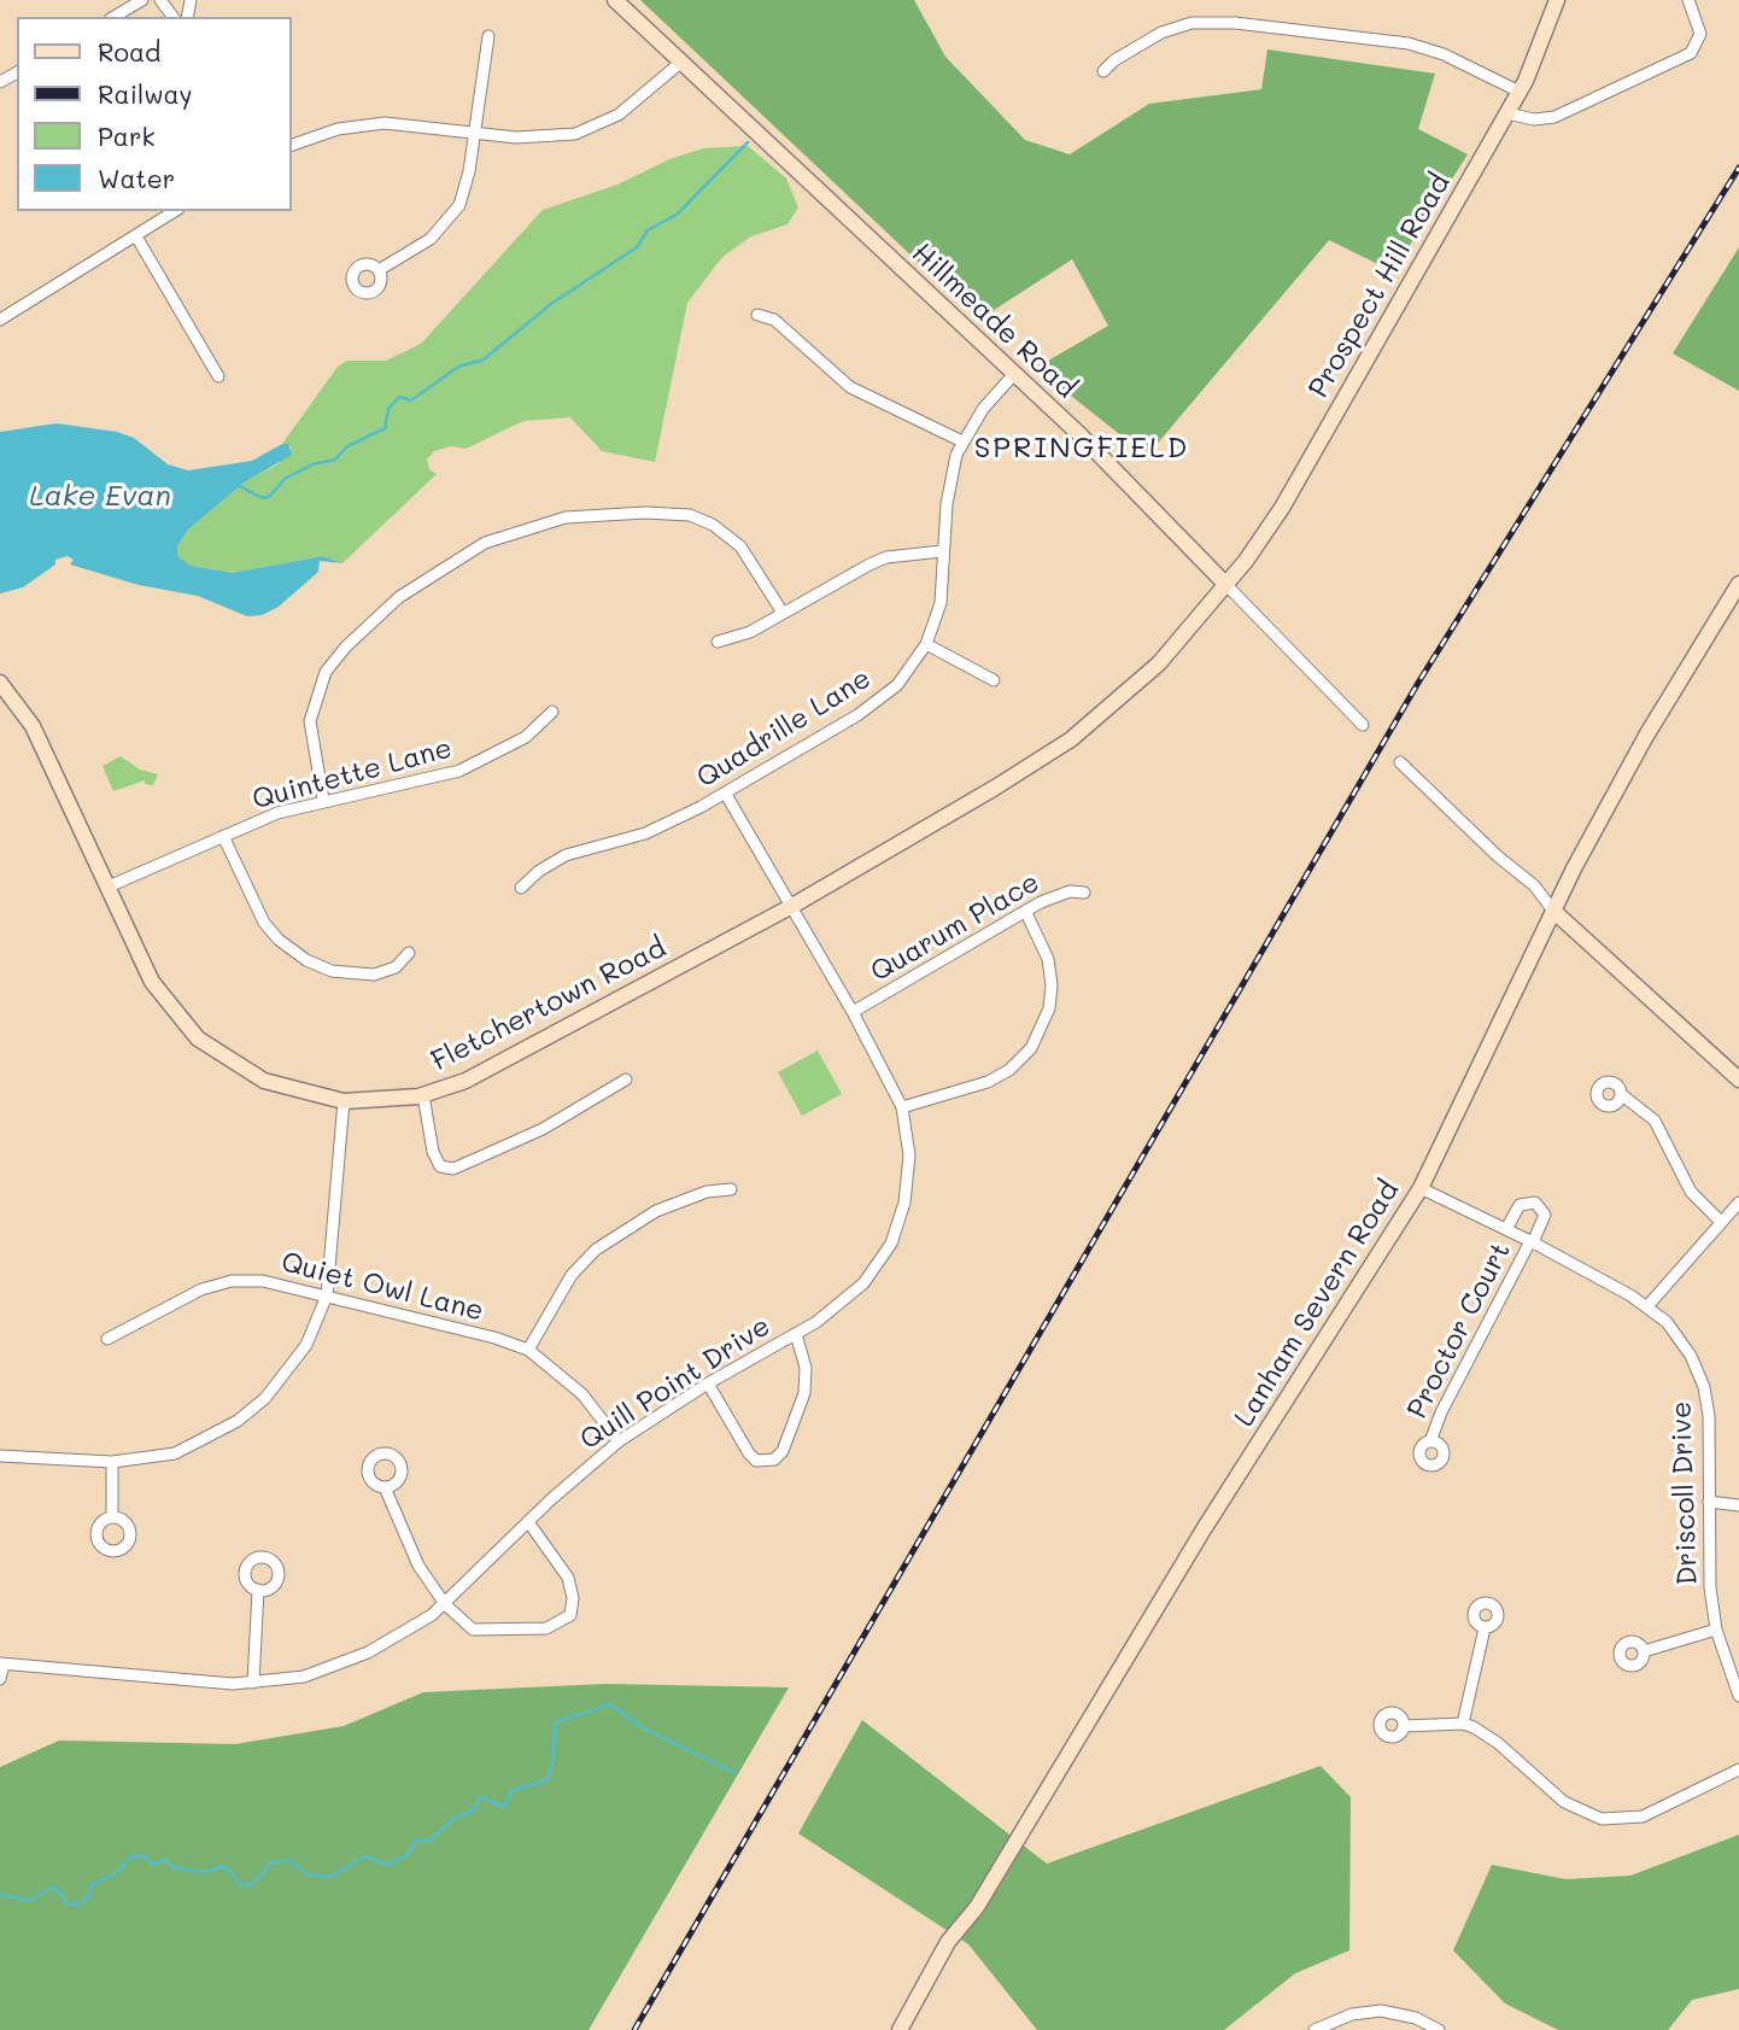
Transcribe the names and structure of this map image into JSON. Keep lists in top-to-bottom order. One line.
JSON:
{"streets":{"street":["Prospect Hill Road","Hillmeade Road","Quadrille Lane","Quintette Lane","Quarum Place","Fletchertown Road","Quiet Owl Lane","Lanham Severn Road","Proctor Court","Quill Point Drive","Driscoll Drive"]},"crossings":[["Prospect Hill Road","Hillmeade Road"],["Prospect Hill Road","Fletchertown Road"],["Hillmeade Road","Quadrille Lane"],["Hillmeade Road","Fletchertown Road"],["Quadrille Lane","Quill Point Drive"],["Quintette Lane","Fletchertown Road"],["Quarum Place","Quill Point Drive"],["Fletchertown Road","Quill Point Drive"],["Quiet Owl Lane","Quill Point Drive"],["Lanham Severn Road","Driscoll Drive"],["Proctor Court","Driscoll Drive"]],"districts":["SPRINGFIELD"],"water":["Lake Evan"],"legend":["Road","Railway","Park","Water"]}
